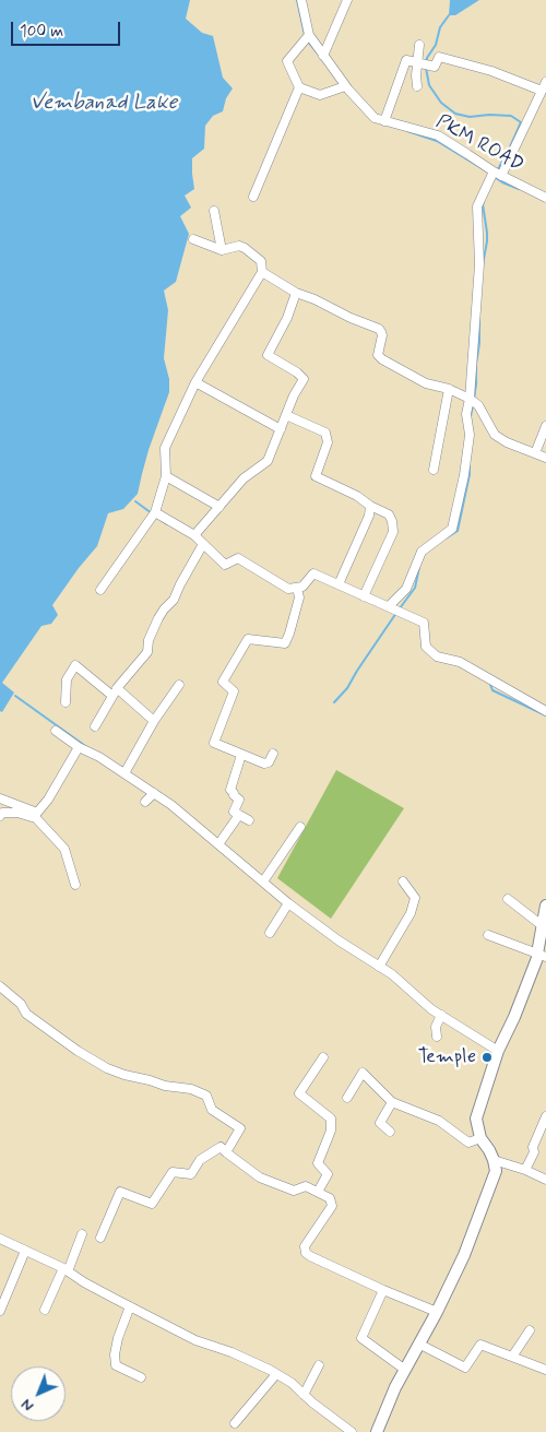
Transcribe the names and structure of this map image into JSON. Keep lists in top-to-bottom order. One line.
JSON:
{"streets":{"street":["PKM ROAD"]},"water":["Vembanad Lake"],"places":["Temple"],"scale_bar":"100 m","north":"bottom left"}
